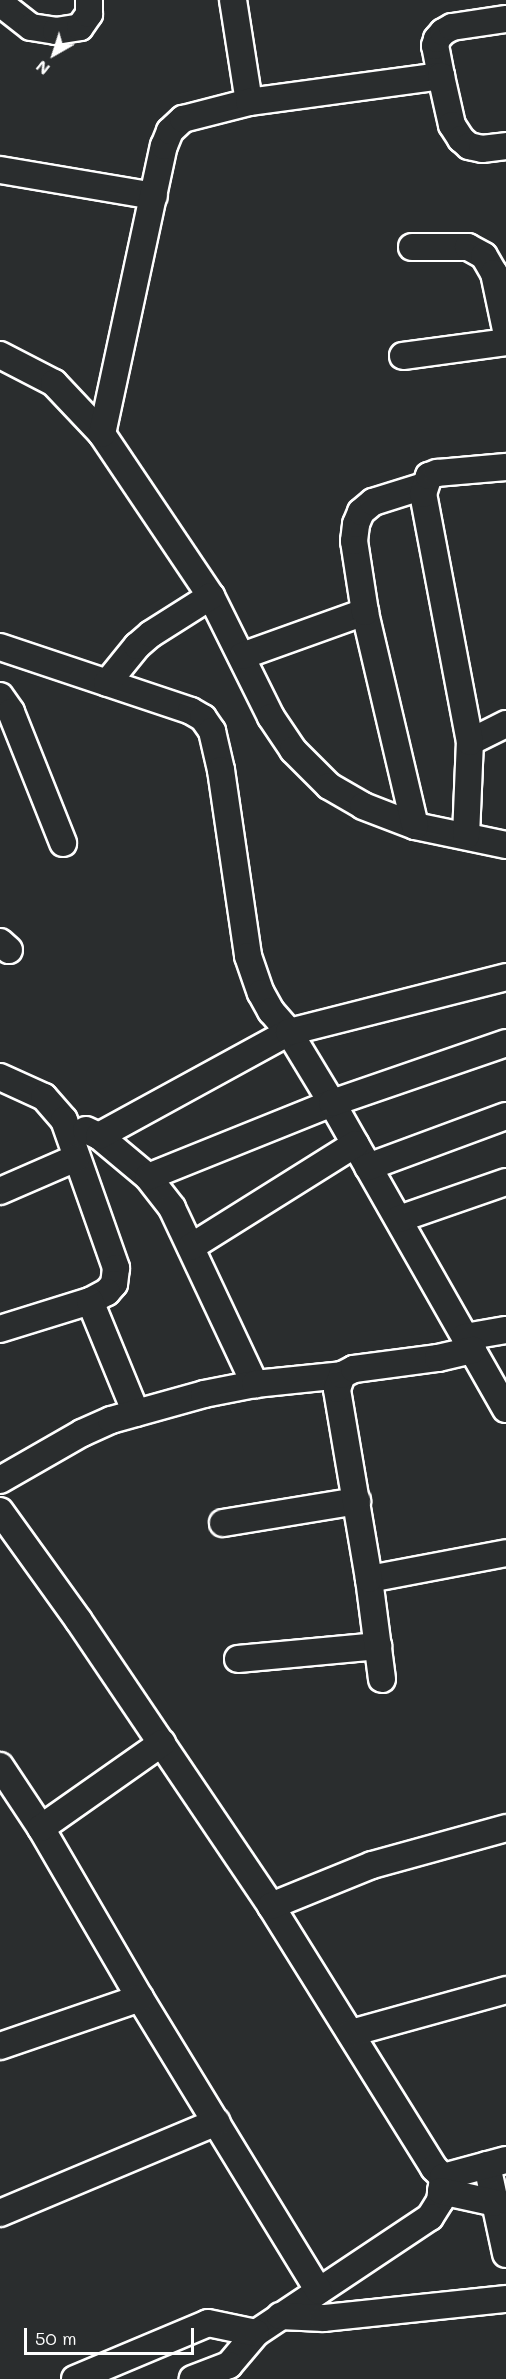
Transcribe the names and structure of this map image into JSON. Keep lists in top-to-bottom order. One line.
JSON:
{"scale_bar":"50 m","north":"bottom left"}
